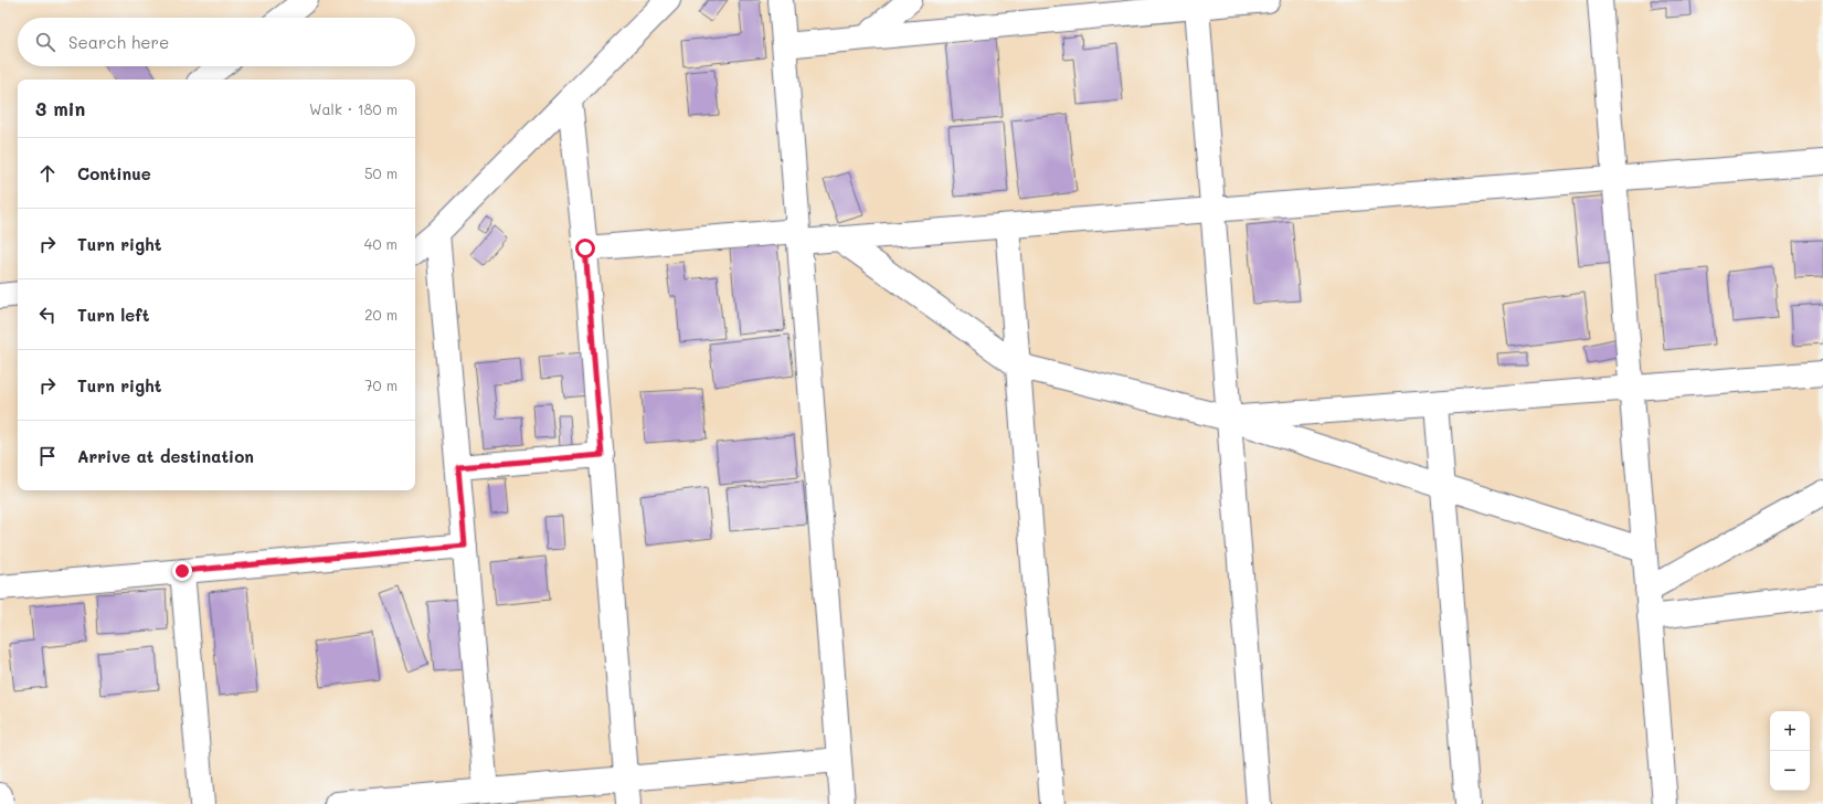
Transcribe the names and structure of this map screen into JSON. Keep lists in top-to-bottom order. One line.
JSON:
{"page":{"search":"Search here","heading":["3 min","Walk · 180 m"],"list":[["Continue","50 m"],["Turn right","40 m"],["Turn left","20 m"],["Turn right","70 m"],"Arrive at destination"],"map_buttons":["+","−"]}}
